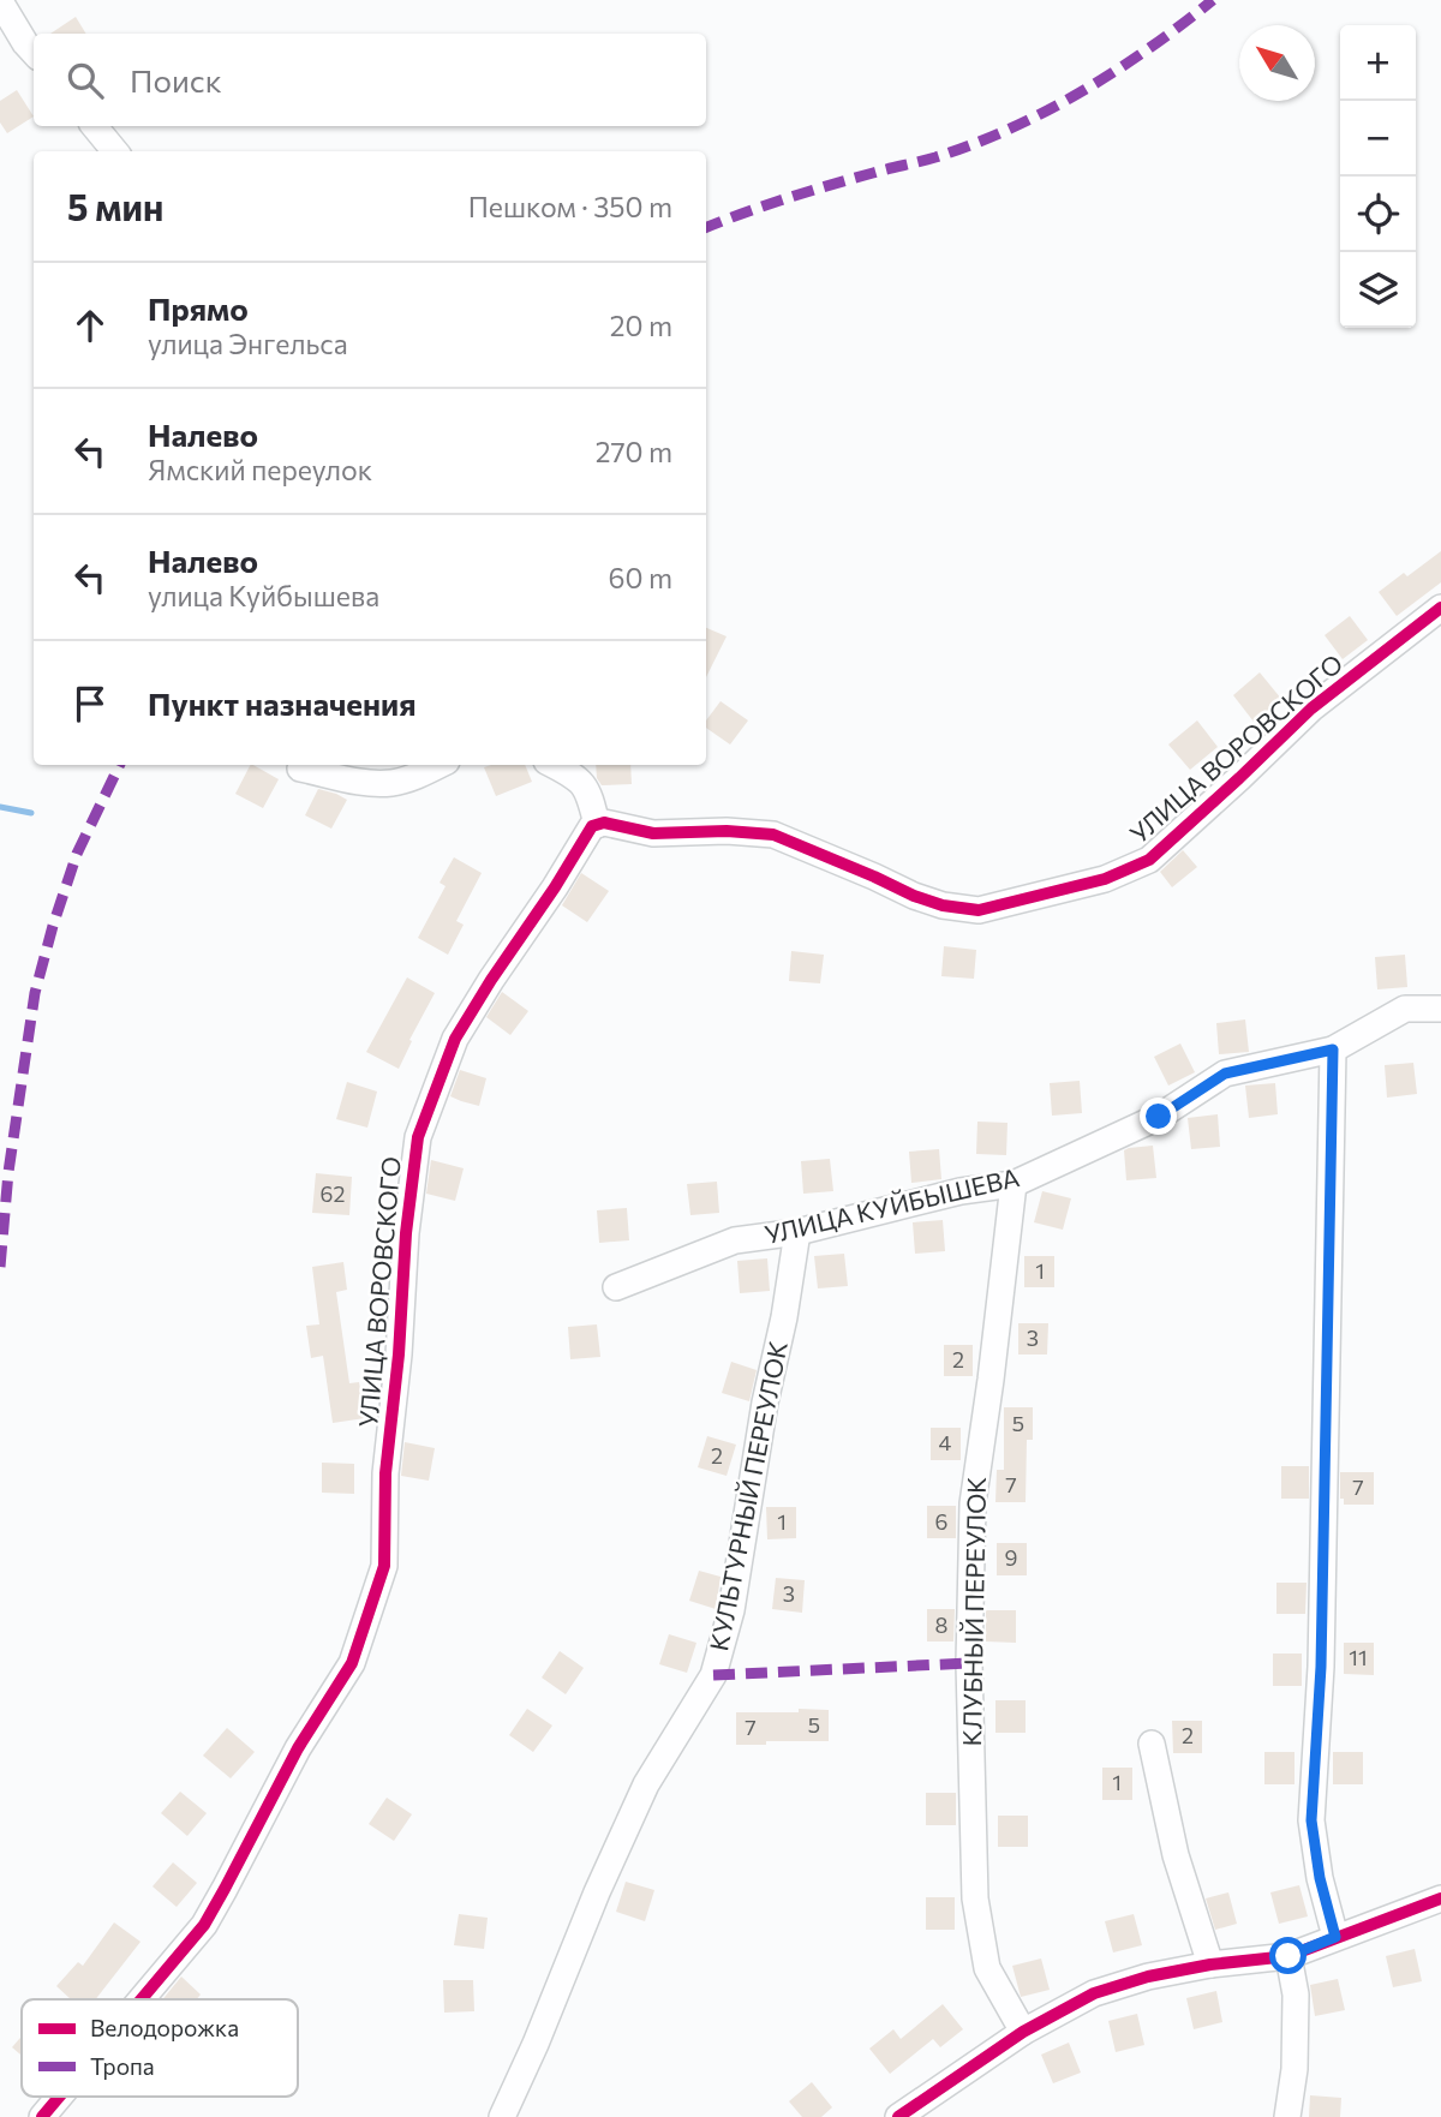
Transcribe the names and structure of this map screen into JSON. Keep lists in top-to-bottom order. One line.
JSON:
{"streets":{"street":["УЛИЦА ВОРОВСКОГО","УЛИЦА КУЙБЫШЕВА","КУЛЬТУРНЫЙ ПЕРЕУЛОК","КЛУБНЫЙ ПЕРЕУЛОК"]},"crossings":[["УЛИЦА КУЙБЫШЕВА","КУЛЬТУРНЫЙ ПЕРЕУЛОК"],["УЛИЦА КУЙБЫШЕВА","КЛУБНЫЙ ПЕРЕУЛОК"]],"house_numbers":["62","1","3","2","5","4","2","7","7","1","6","9","3","8","11","5","7","2","1"],"legend":["Велодорожка","Тропа"],"north":"top left","page":{"map_buttons":["+","−"],"search":"Поиск","heading":["5 мин","Пешком · 350 m"],"list":[["Прямо","улица Энгельса","20 m"],["Налево","Ямский переулок","270 m"],["Налево","улица Куйбышева","60 m"],"Пункт назначения"]}}
